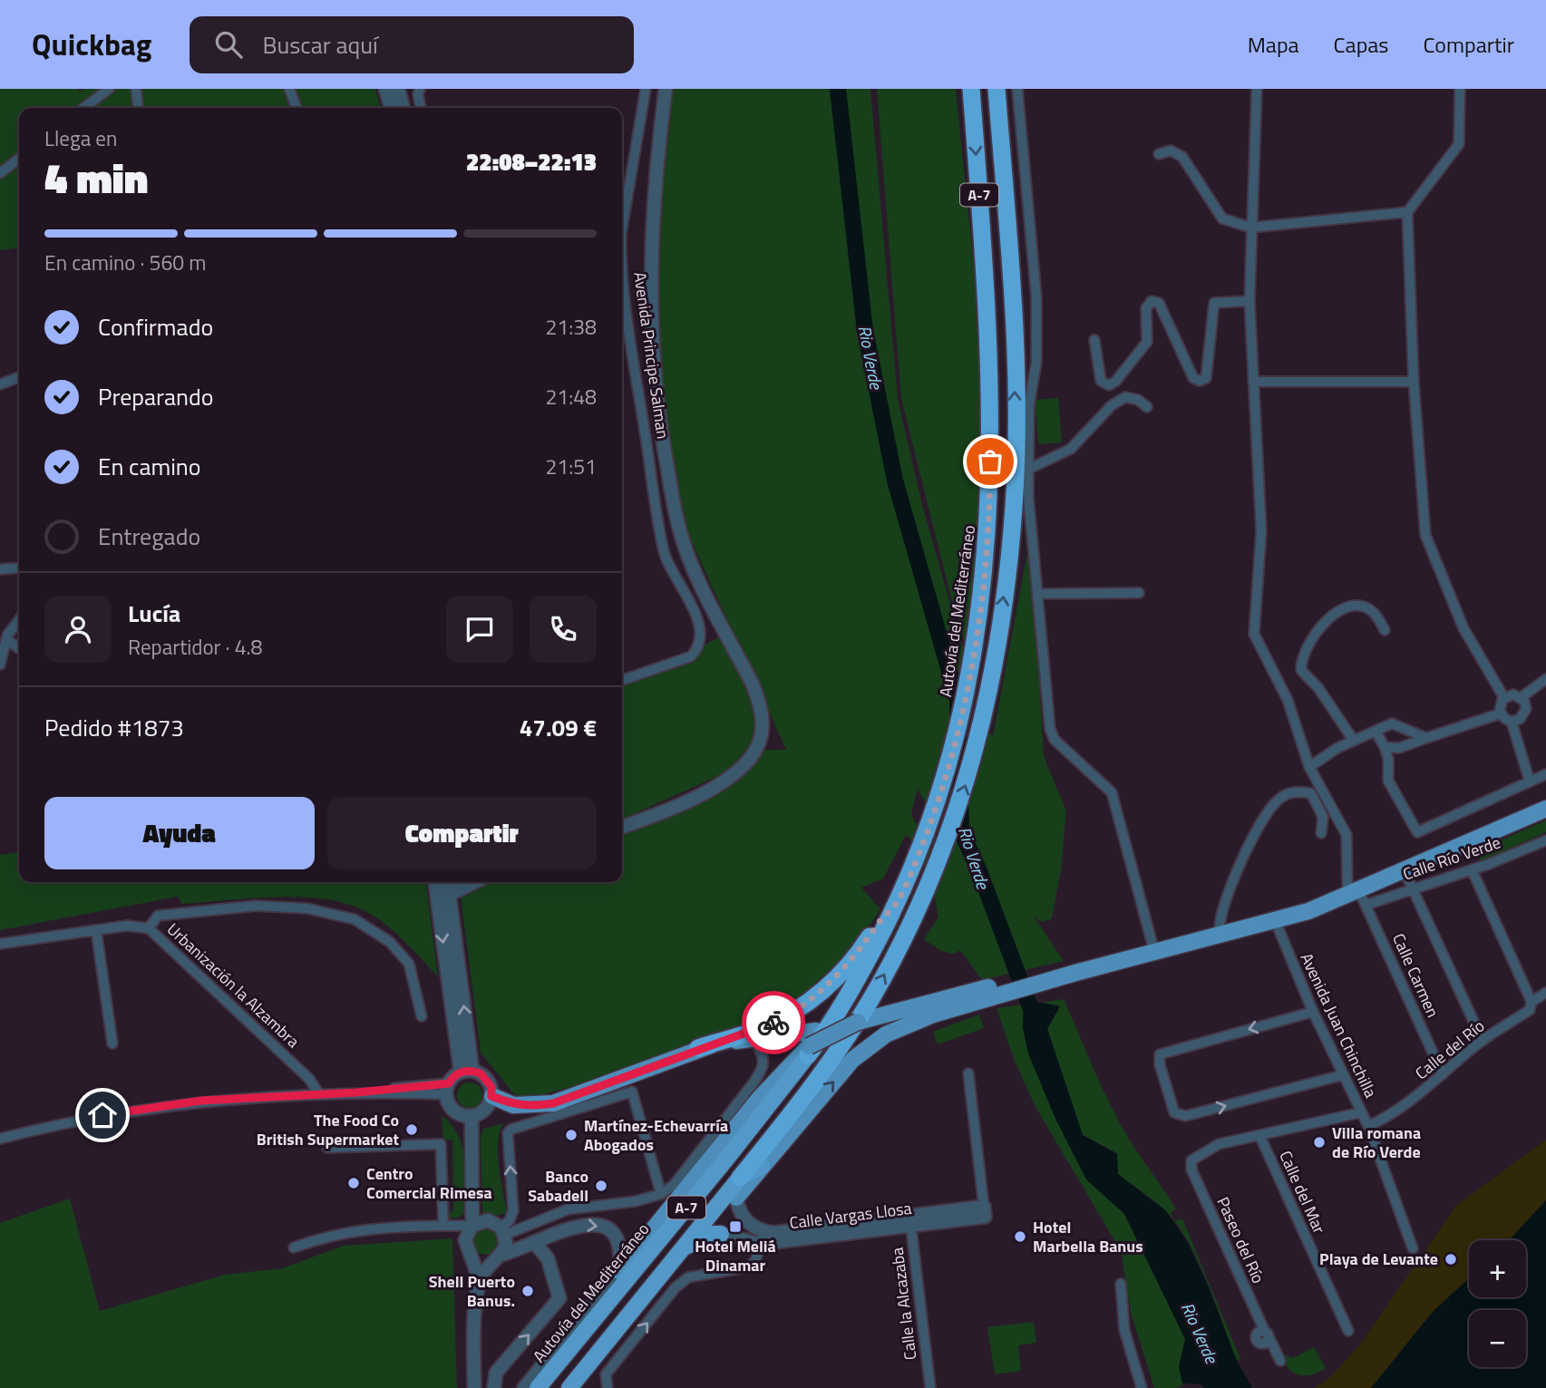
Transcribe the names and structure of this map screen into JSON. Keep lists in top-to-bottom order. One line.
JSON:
{"streets":{"highway":["A-7","Autovía del Mediterráneo"],"street":["Avenida Principe Salman","Calle Río Verde","Calle Carmen","Urbanización la Alzambra","Avenida Juan Chinchilla","Calle del Río","Calle del Mar","Calle Vargas Llosa","Paseo del Río","Calle la Alcazaba"]},"crossings":[["Calle Río Verde","Calle Carmen"],["Calle Carmen","Calle del Río"],["Avenida Juan Chinchilla","Calle del Río"],["Calle del Mar","Paseo del Río"],["Calle Vargas Llosa","Calle la Alcazaba"]],"water":["Rio Verde"],"places":{"other":["The Food Co British Supermarket","Martínez-Echevarría Abogados","Villa romana de Río Verde","Centro Comercial Rimesa","Banco Sabadell","Hotel Marbella Banus","Playa de Levante","Shell Puerto Banus."],"transit":["Hotel Meliá Dinamar"]},"page":{"header":"Quickbag","search":"Buscar aquí","nav":["Mapa","Capas","Compartir"],"heading":["4 min","Llega en","22:08–22:13"],"panel":["Lucía","Repartidor · 4.8","Pedido #1873","47.09 €"],"bar":"En camino · 560 m","list":[["Confirmado","21:38"],["Preparando","21:48"],["En camino","21:51"],"Entregado"],"buttons":["Ayuda","Compartir"],"map_buttons":["+","−"]}}
